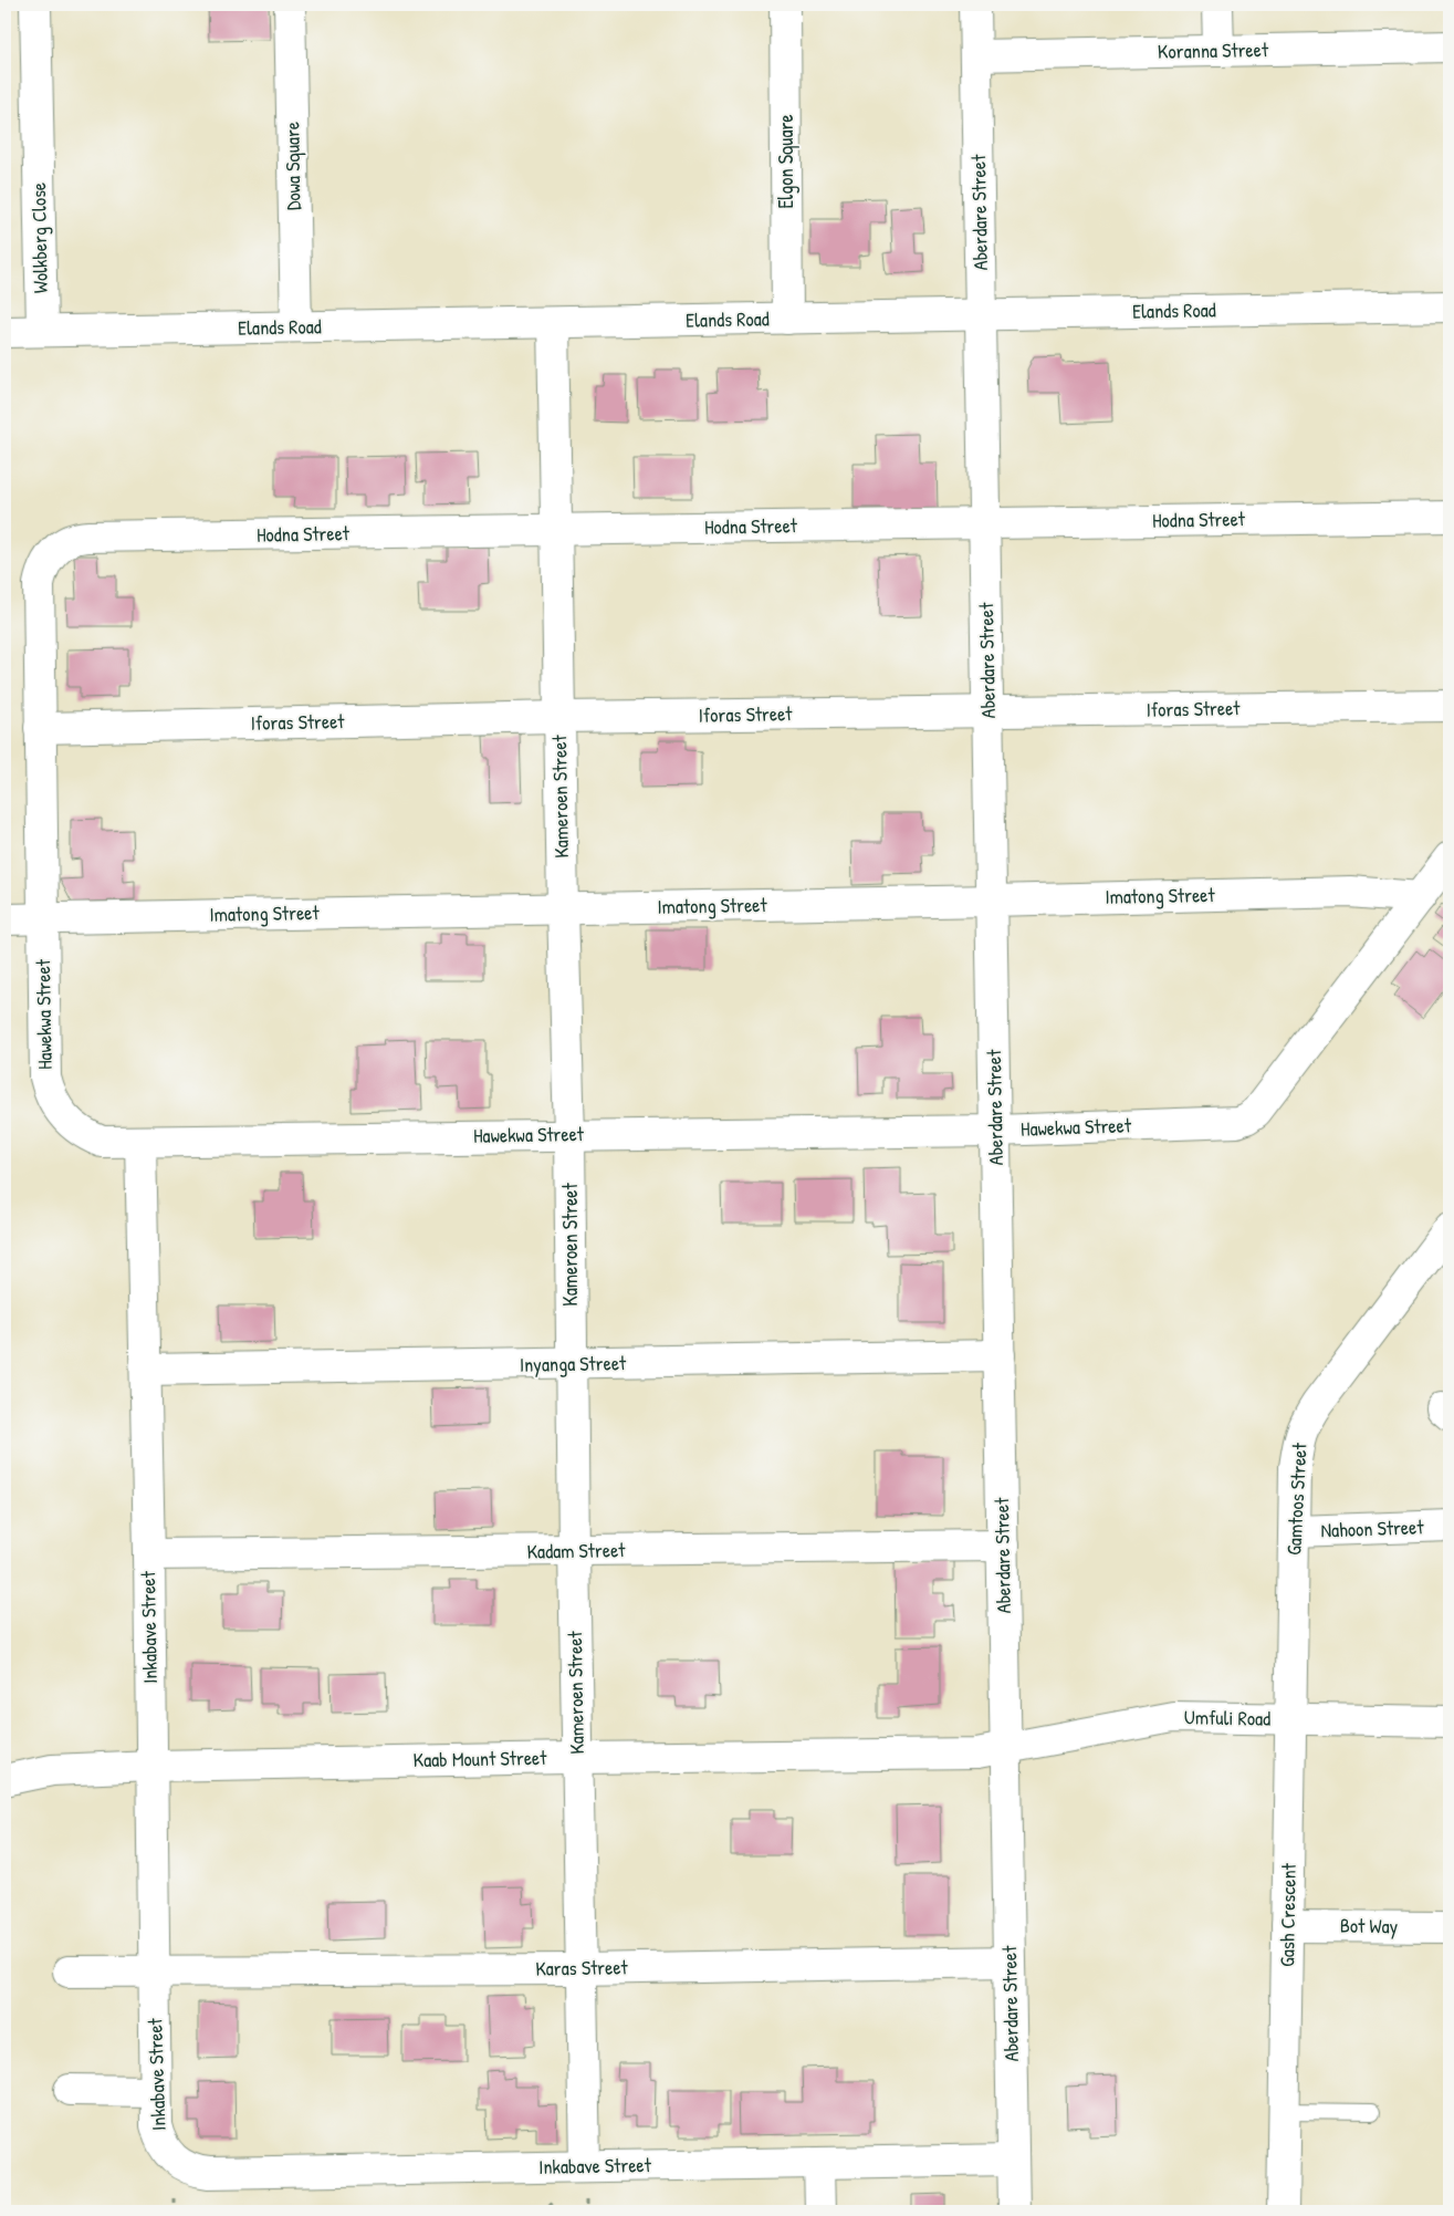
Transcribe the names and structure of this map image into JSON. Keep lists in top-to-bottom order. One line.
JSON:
{"streets":{"street":["Koranna Street","Elgon Square","Dowa Square","Aberdare Street","Wolkberg Close","Elands Road","Hodna Street","Iforas Street","Kameroen Street","Imatong Street","Hawekwa Street","Inyanga Street","Gamtoos Street","Nahoon Street","Kadam Street","Inkabave Street","Umfuli Road","Kaab Mount Street","Gash Crescent","Bot Way","Karas Street"]},"crossings":[["Koranna Street","Aberdare Street"],["Elgon Square","Elands Road"],["Dowa Square","Elands Road"],["Aberdare Street","Elands Road"],["Aberdare Street","Hodna Street"],["Aberdare Street","Iforas Street"],["Aberdare Street","Imatong Street"],["Aberdare Street","Hawekwa Street"],["Aberdare Street","Inyanga Street"],["Aberdare Street","Kadam Street"],["Aberdare Street","Inkabave Street"],["Aberdare Street","Umfuli Road"],["Aberdare Street","Kaab Mount Street"],["Aberdare Street","Karas Street"],["Wolkberg Close","Elands Road"],["Elands Road","Kameroen Street"],["Hodna Street","Kameroen Street"],["Hodna Street","Hawekwa Street"],["Iforas Street","Kameroen Street"],["Iforas Street","Hawekwa Street"],["Kameroen Street","Imatong Street"],["Kameroen Street","Hawekwa Street"],["Kameroen Street","Inyanga Street"],["Kameroen Street","Kadam Street"],["Kameroen Street","Inkabave Street"],["Kameroen Street","Kaab Mount Street"],["Kameroen Street","Karas Street"],["Imatong Street","Hawekwa Street"],["Hawekwa Street","Inkabave Street"],["Inyanga Street","Inkabave Street"],["Gamtoos Street","Nahoon Street"],["Gamtoos Street","Umfuli Road"],["Gamtoos Street","Gash Crescent"],["Kadam Street","Inkabave Street"],["Inkabave Street","Kaab Mount Street"],["Inkabave Street","Karas Street"],["Umfuli Road","Kaab Mount Street"],["Umfuli Road","Gash Crescent"],["Gash Crescent","Bot Way"]]}
